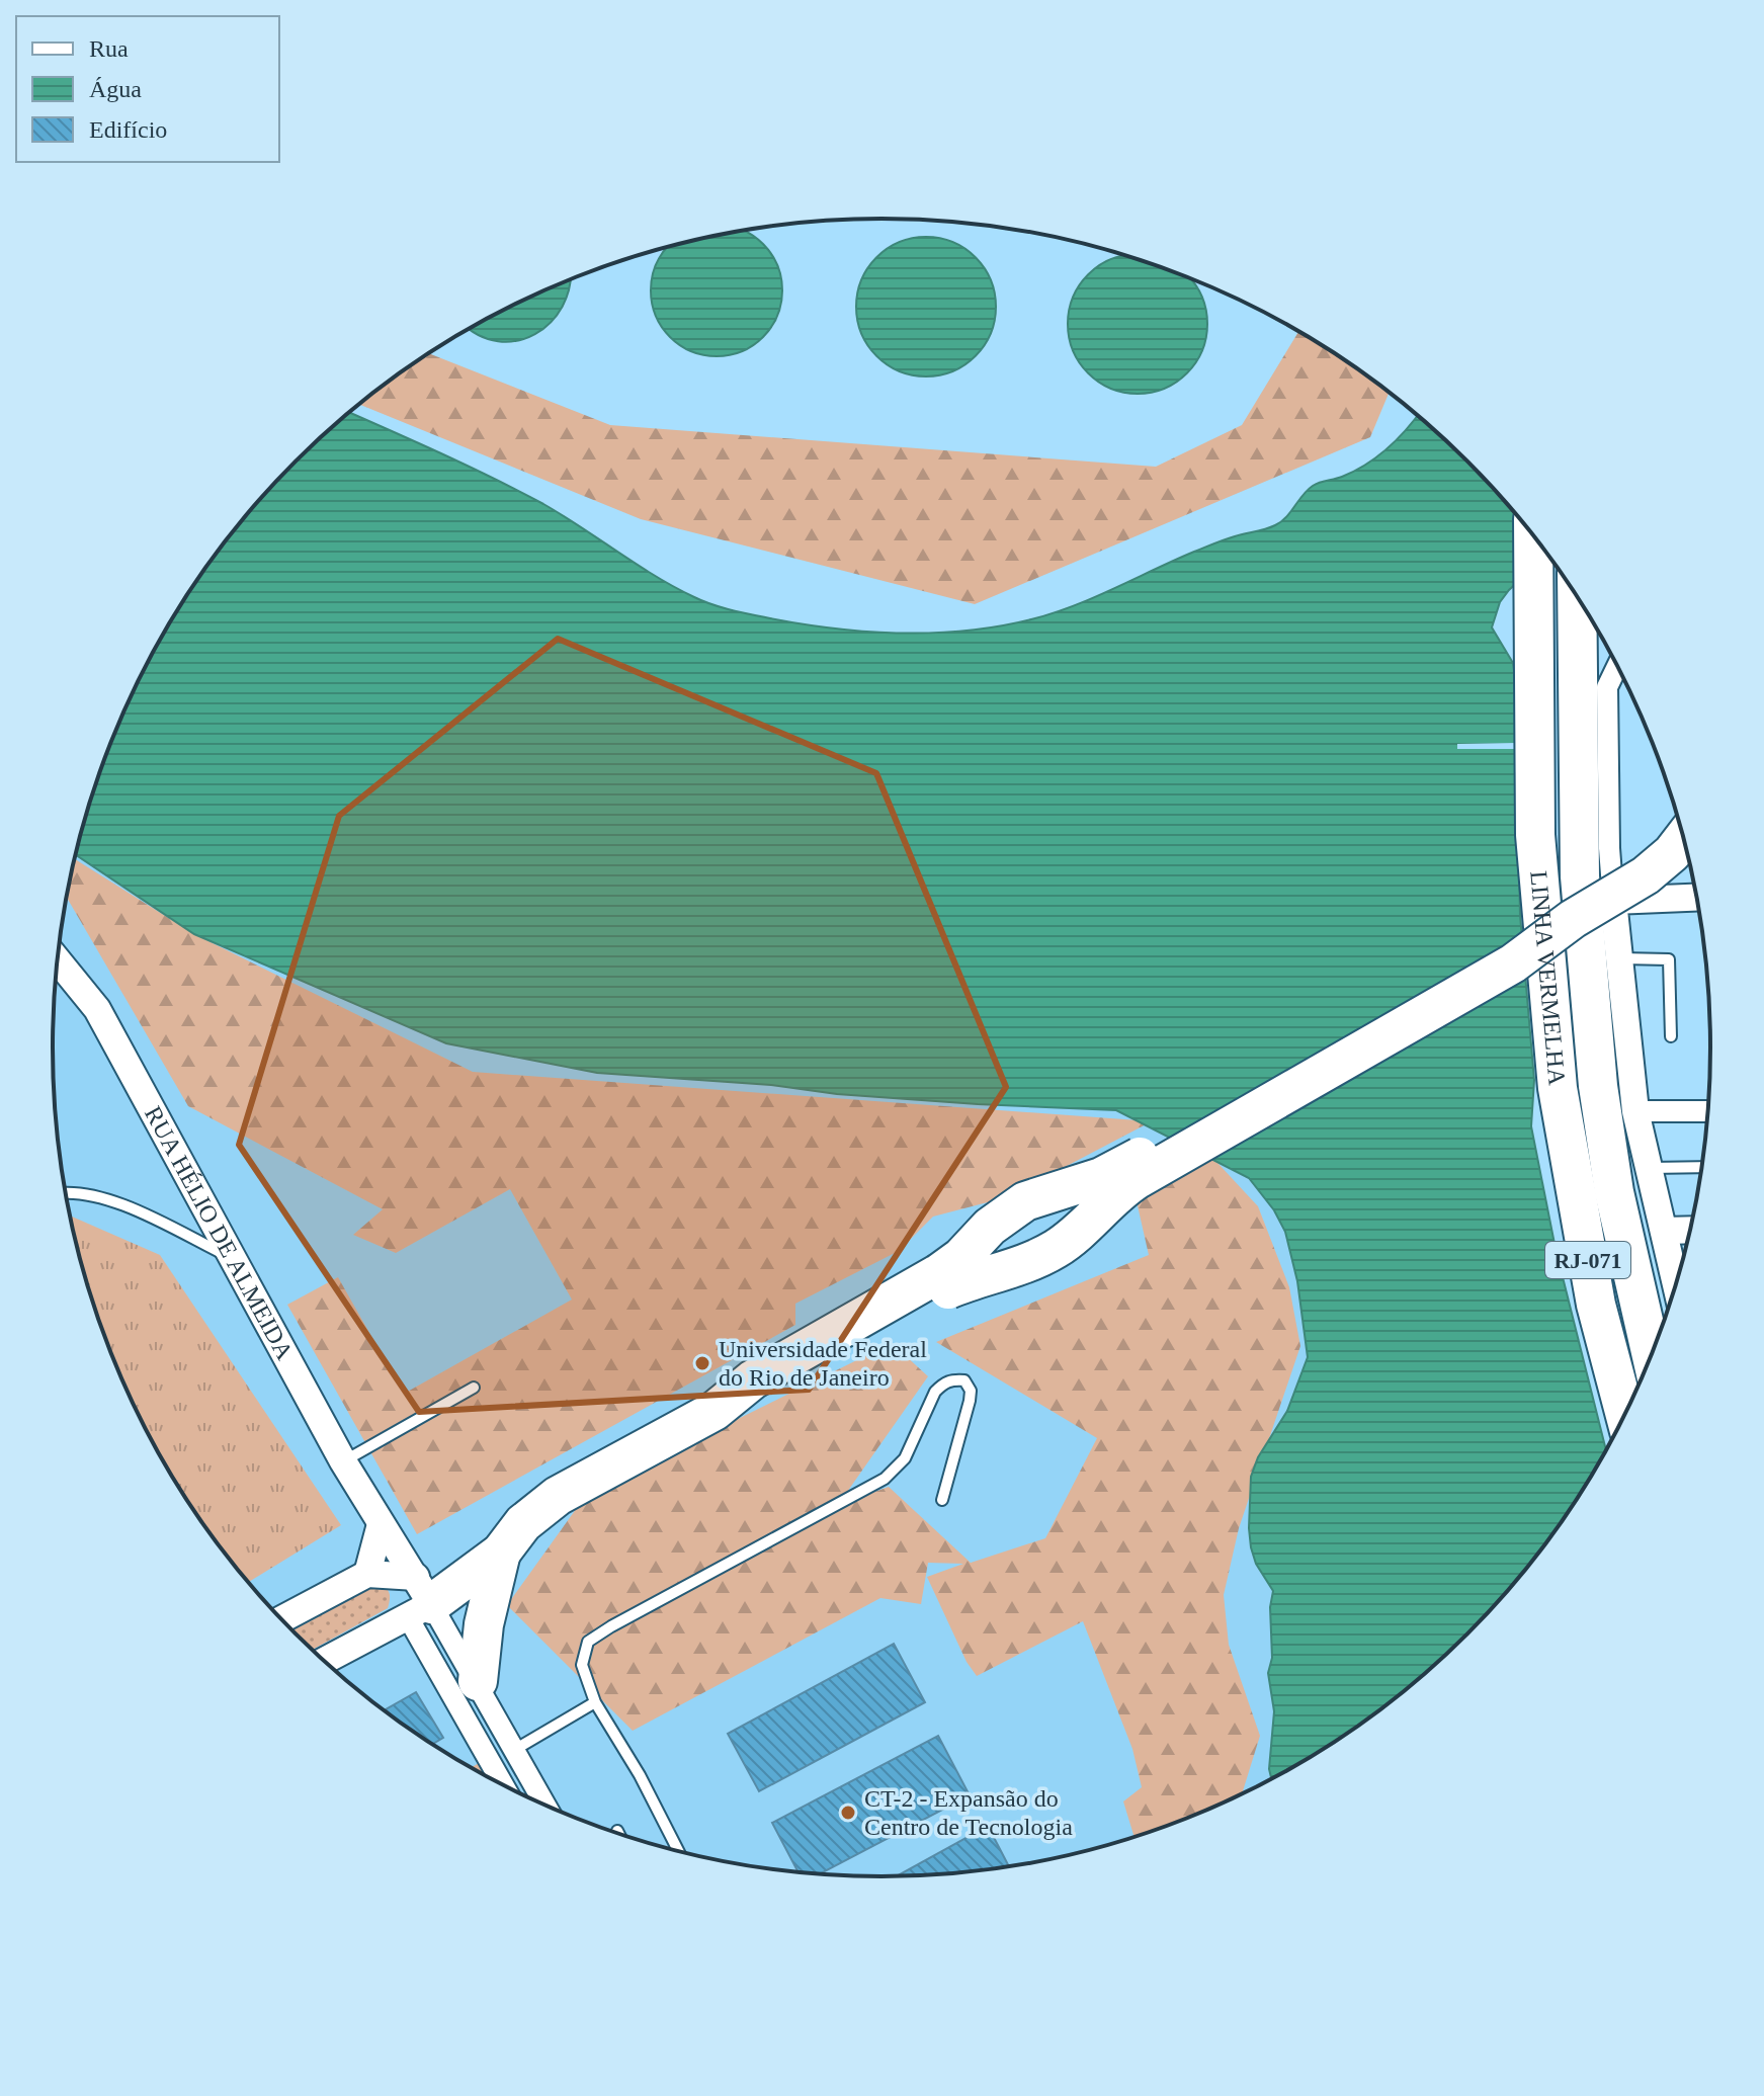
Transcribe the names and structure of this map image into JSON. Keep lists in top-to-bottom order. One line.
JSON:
{"streets":{"highway":["LINHA VERMELHA","RJ-071"],"street":["RUA HÉLIO DE ALMEIDA"]},"places":["Universidade Federal do Rio de Janeiro","CT-2 - Expansão do Centro de Tecnologia"],"legend":["Rua","Água","Edifício"]}
